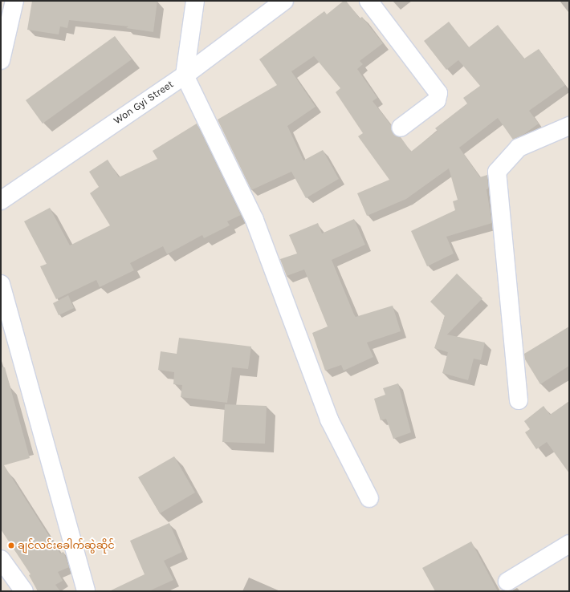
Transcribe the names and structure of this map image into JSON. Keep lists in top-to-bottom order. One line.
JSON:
{"streets":{"street":["Won Gyi Street"]},"places":["ချင်လင်းခေါက်ဆွဲဆိုင်"]}
